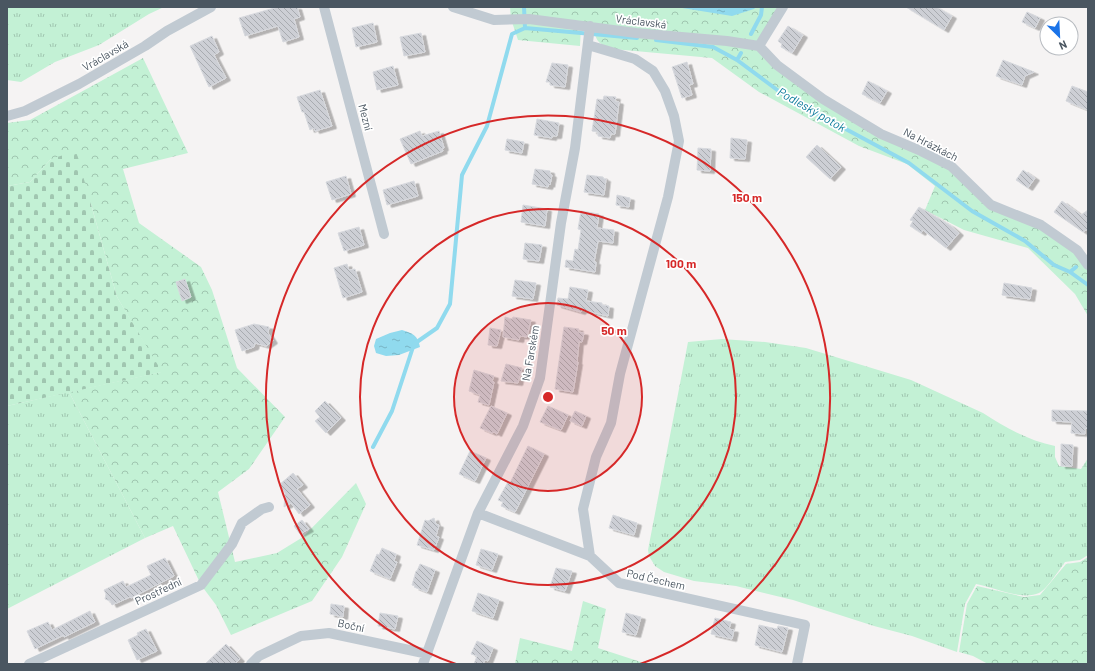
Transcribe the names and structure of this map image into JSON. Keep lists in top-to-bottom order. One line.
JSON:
{"streets":{"street":["Vráclavská","Mezní","Na Hrázkách","Na Farském","Pod Čechem","Prostřední","Boční"]},"crossings":[["Vráclavská","Na Hrázkách"],["Vráclavská","Na Farském"],["Na Farském","Pod Čechem"],["Na Farském","Boční"]],"water":["Podleský potok"],"north":"bottom right","rings":["150 m","100 m","50 m"]}
